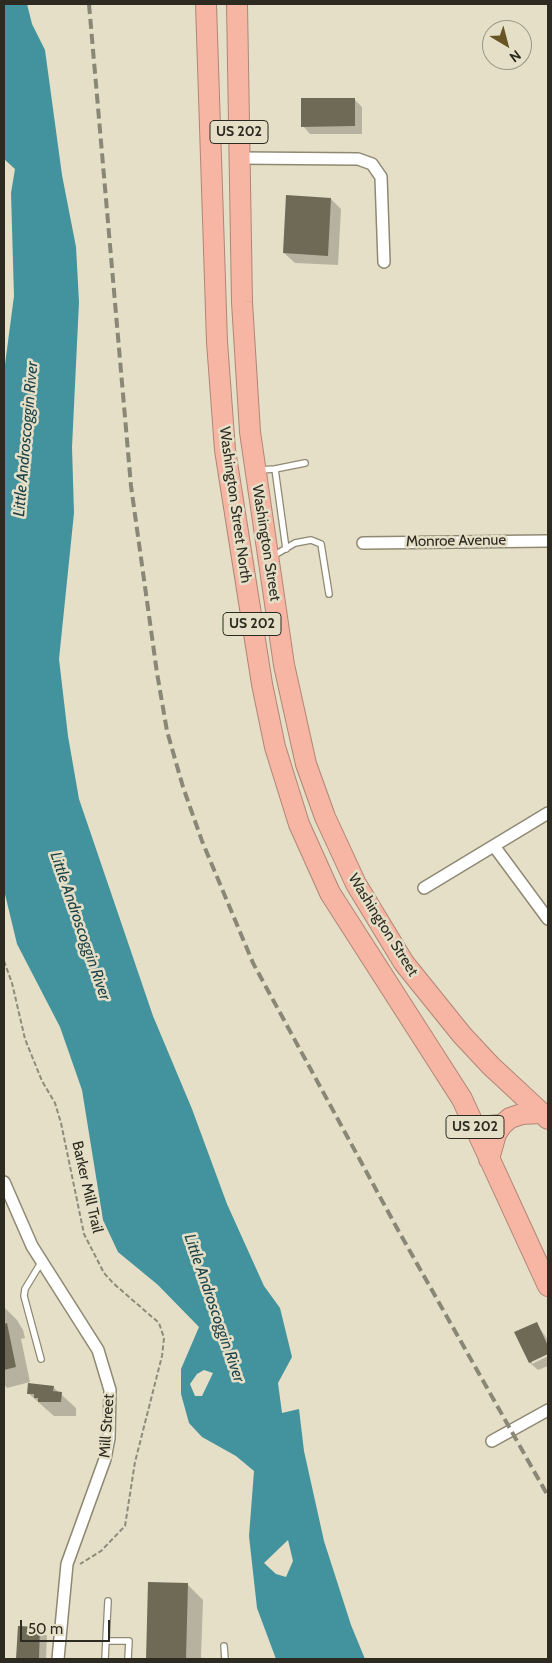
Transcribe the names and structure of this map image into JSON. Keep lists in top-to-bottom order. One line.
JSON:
{"streets":{"highway":["US 202","Washington Street North","Washington Street"],"street":["Monroe Avenue","Mill Street"],"path":["Barker Mill Trail"]},"crossings":[["Washington Street North","Washington Street"],["Barker Mill Trail","Mill Street"]],"water":["Little Androscoggin River"],"scale_bar":"50 m","north":"bottom right"}
